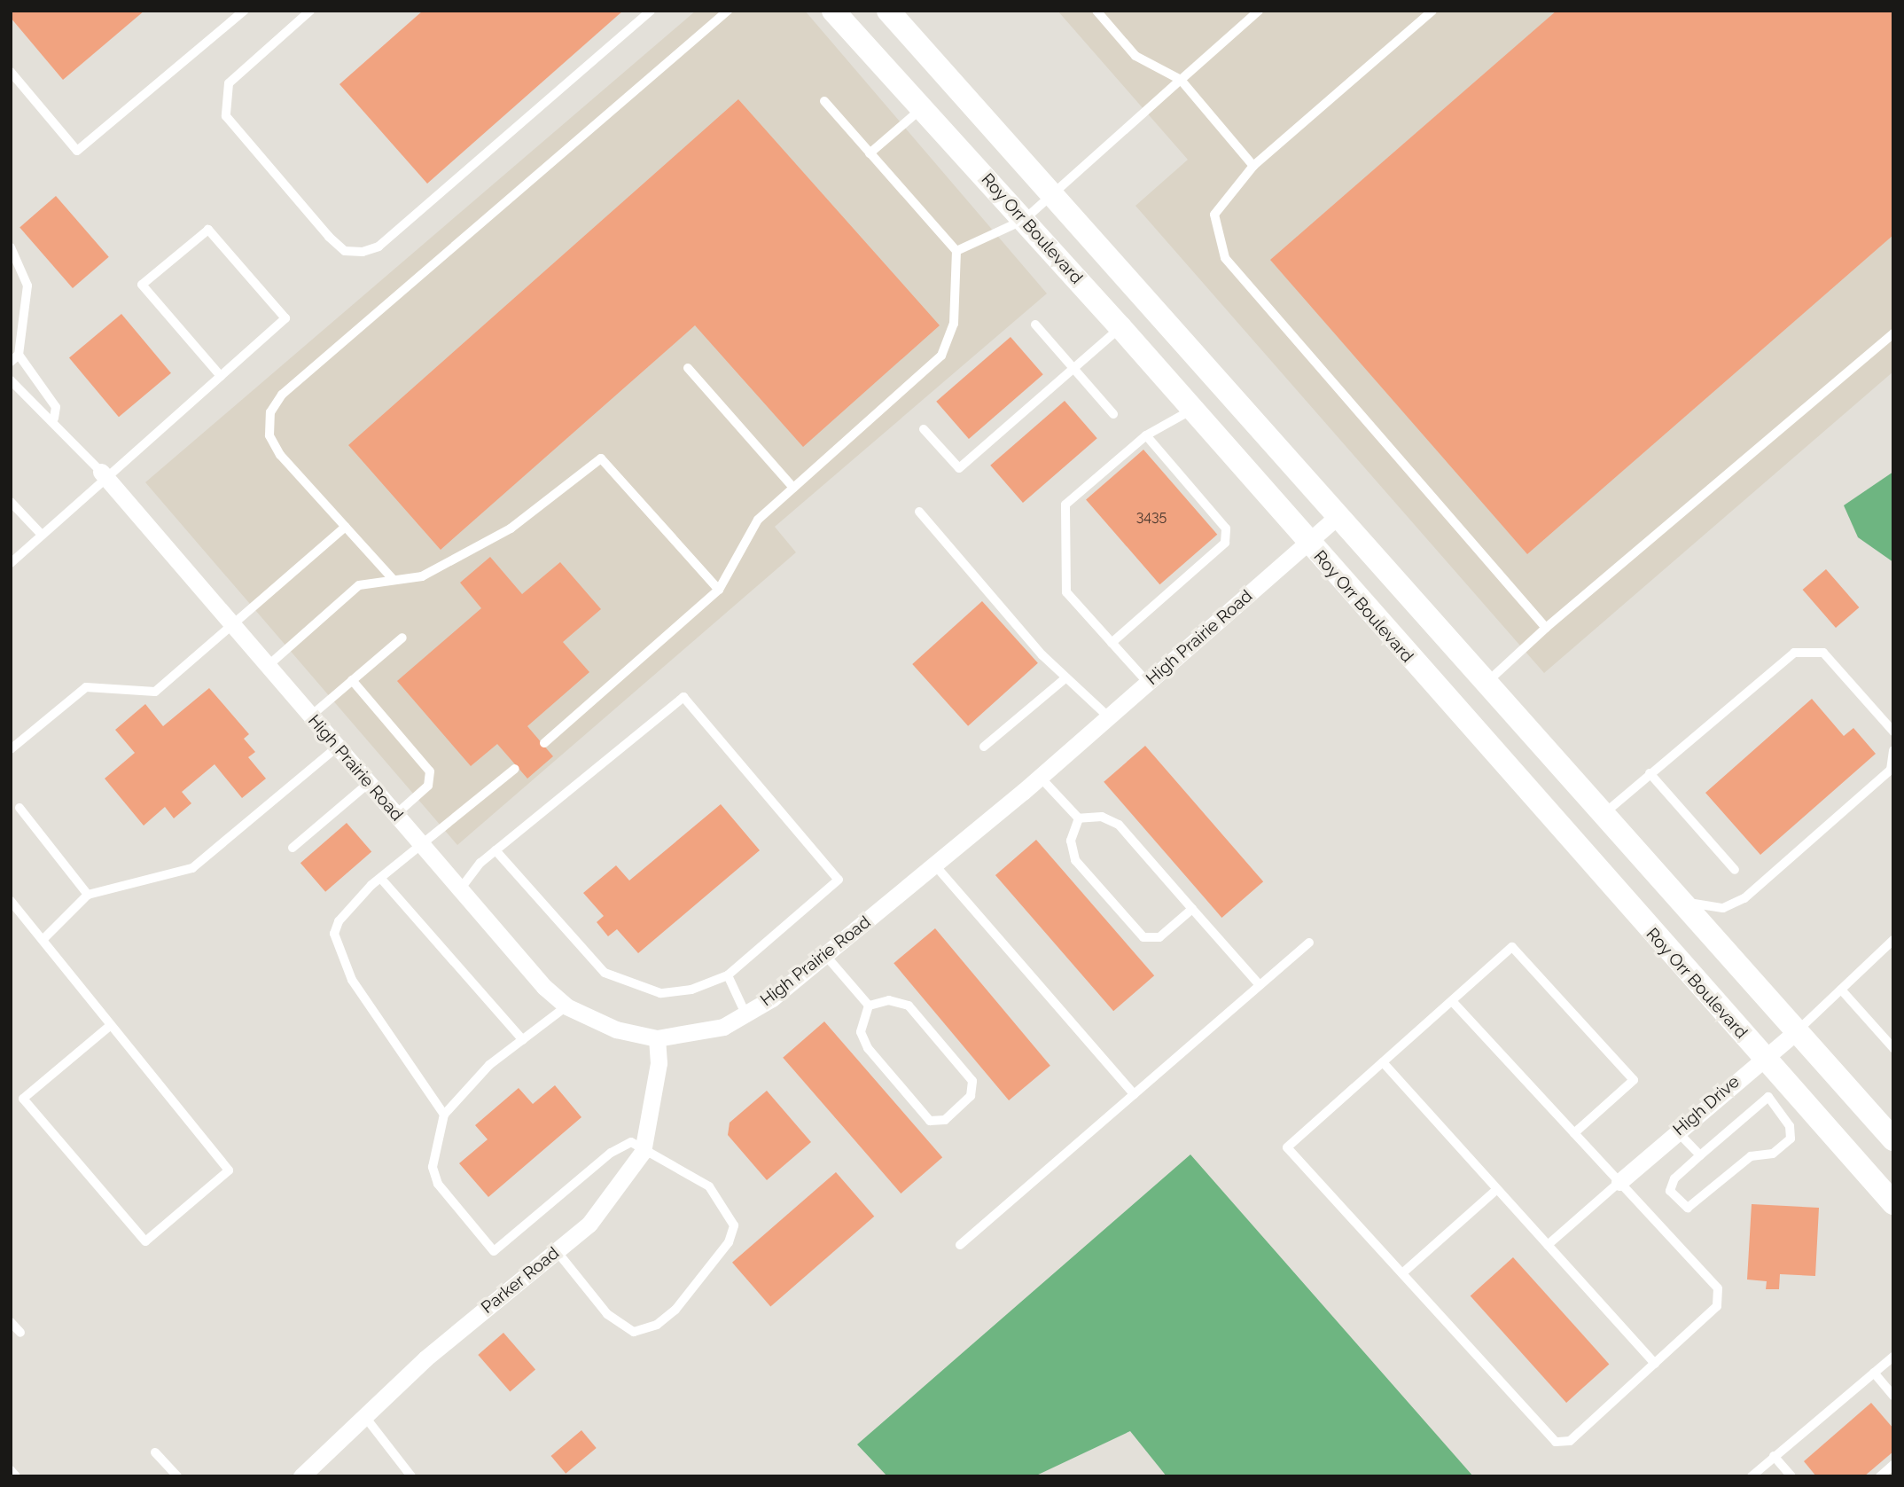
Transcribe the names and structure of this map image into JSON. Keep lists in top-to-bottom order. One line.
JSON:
{"streets":{"main road":["Roy Orr Boulevard"],"street":["High Prairie Road","High Drive","Parker Road"]},"crossings":[["Roy Orr Boulevard","High Prairie Road"],["Roy Orr Boulevard","High Drive"],["High Prairie Road","Parker Road"]],"house_numbers":["3435"]}
